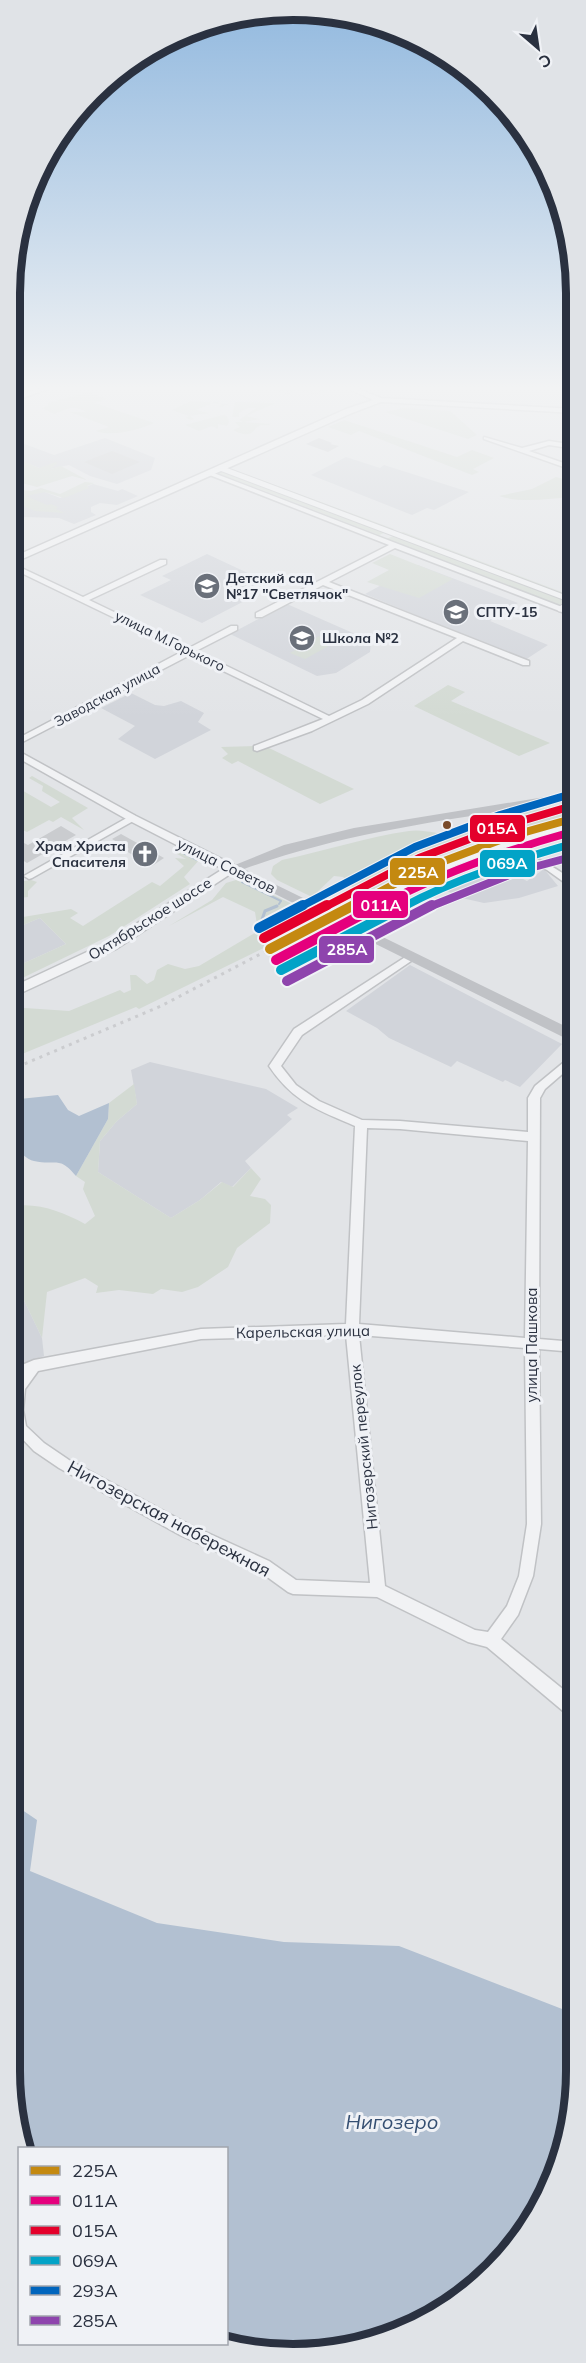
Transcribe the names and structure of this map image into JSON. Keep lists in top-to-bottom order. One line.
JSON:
{"streets":{"main road":["улица Советов","Октябрьское шоссе"],"street":["улица М.Горького","Заводская улица","Карельская улица","улица Пашкова","Нигозерский переулок","Нигозерская набережная"]},"crossings":[["улица М.Горького","Заводская улица"],["улица Советов","Октябрьское шоссе"],["Карельская улица","улица Пашкова"],["Карельская улица","Нигозерский переулок"],["Карельская улица","Нигозерская набережная"],["улица Пашкова","Нигозерская набережная"],["Нигозерский переулок","Нигозерская набережная"]],"water":["Нигозеро"],"places":{"school or university":["Детский сад №17 \"Светлячок\"","СПТУ-15","Школа №2"],"church":["Храм Христа Спасителя"]},"lines":["transit line 293А","transit line 015А","transit line 225А","transit line 011А","transit line 069А","transit line 285А"],"legend":["225А","011А","015А","069А","293А","285А"],"north":"bottom right"}
